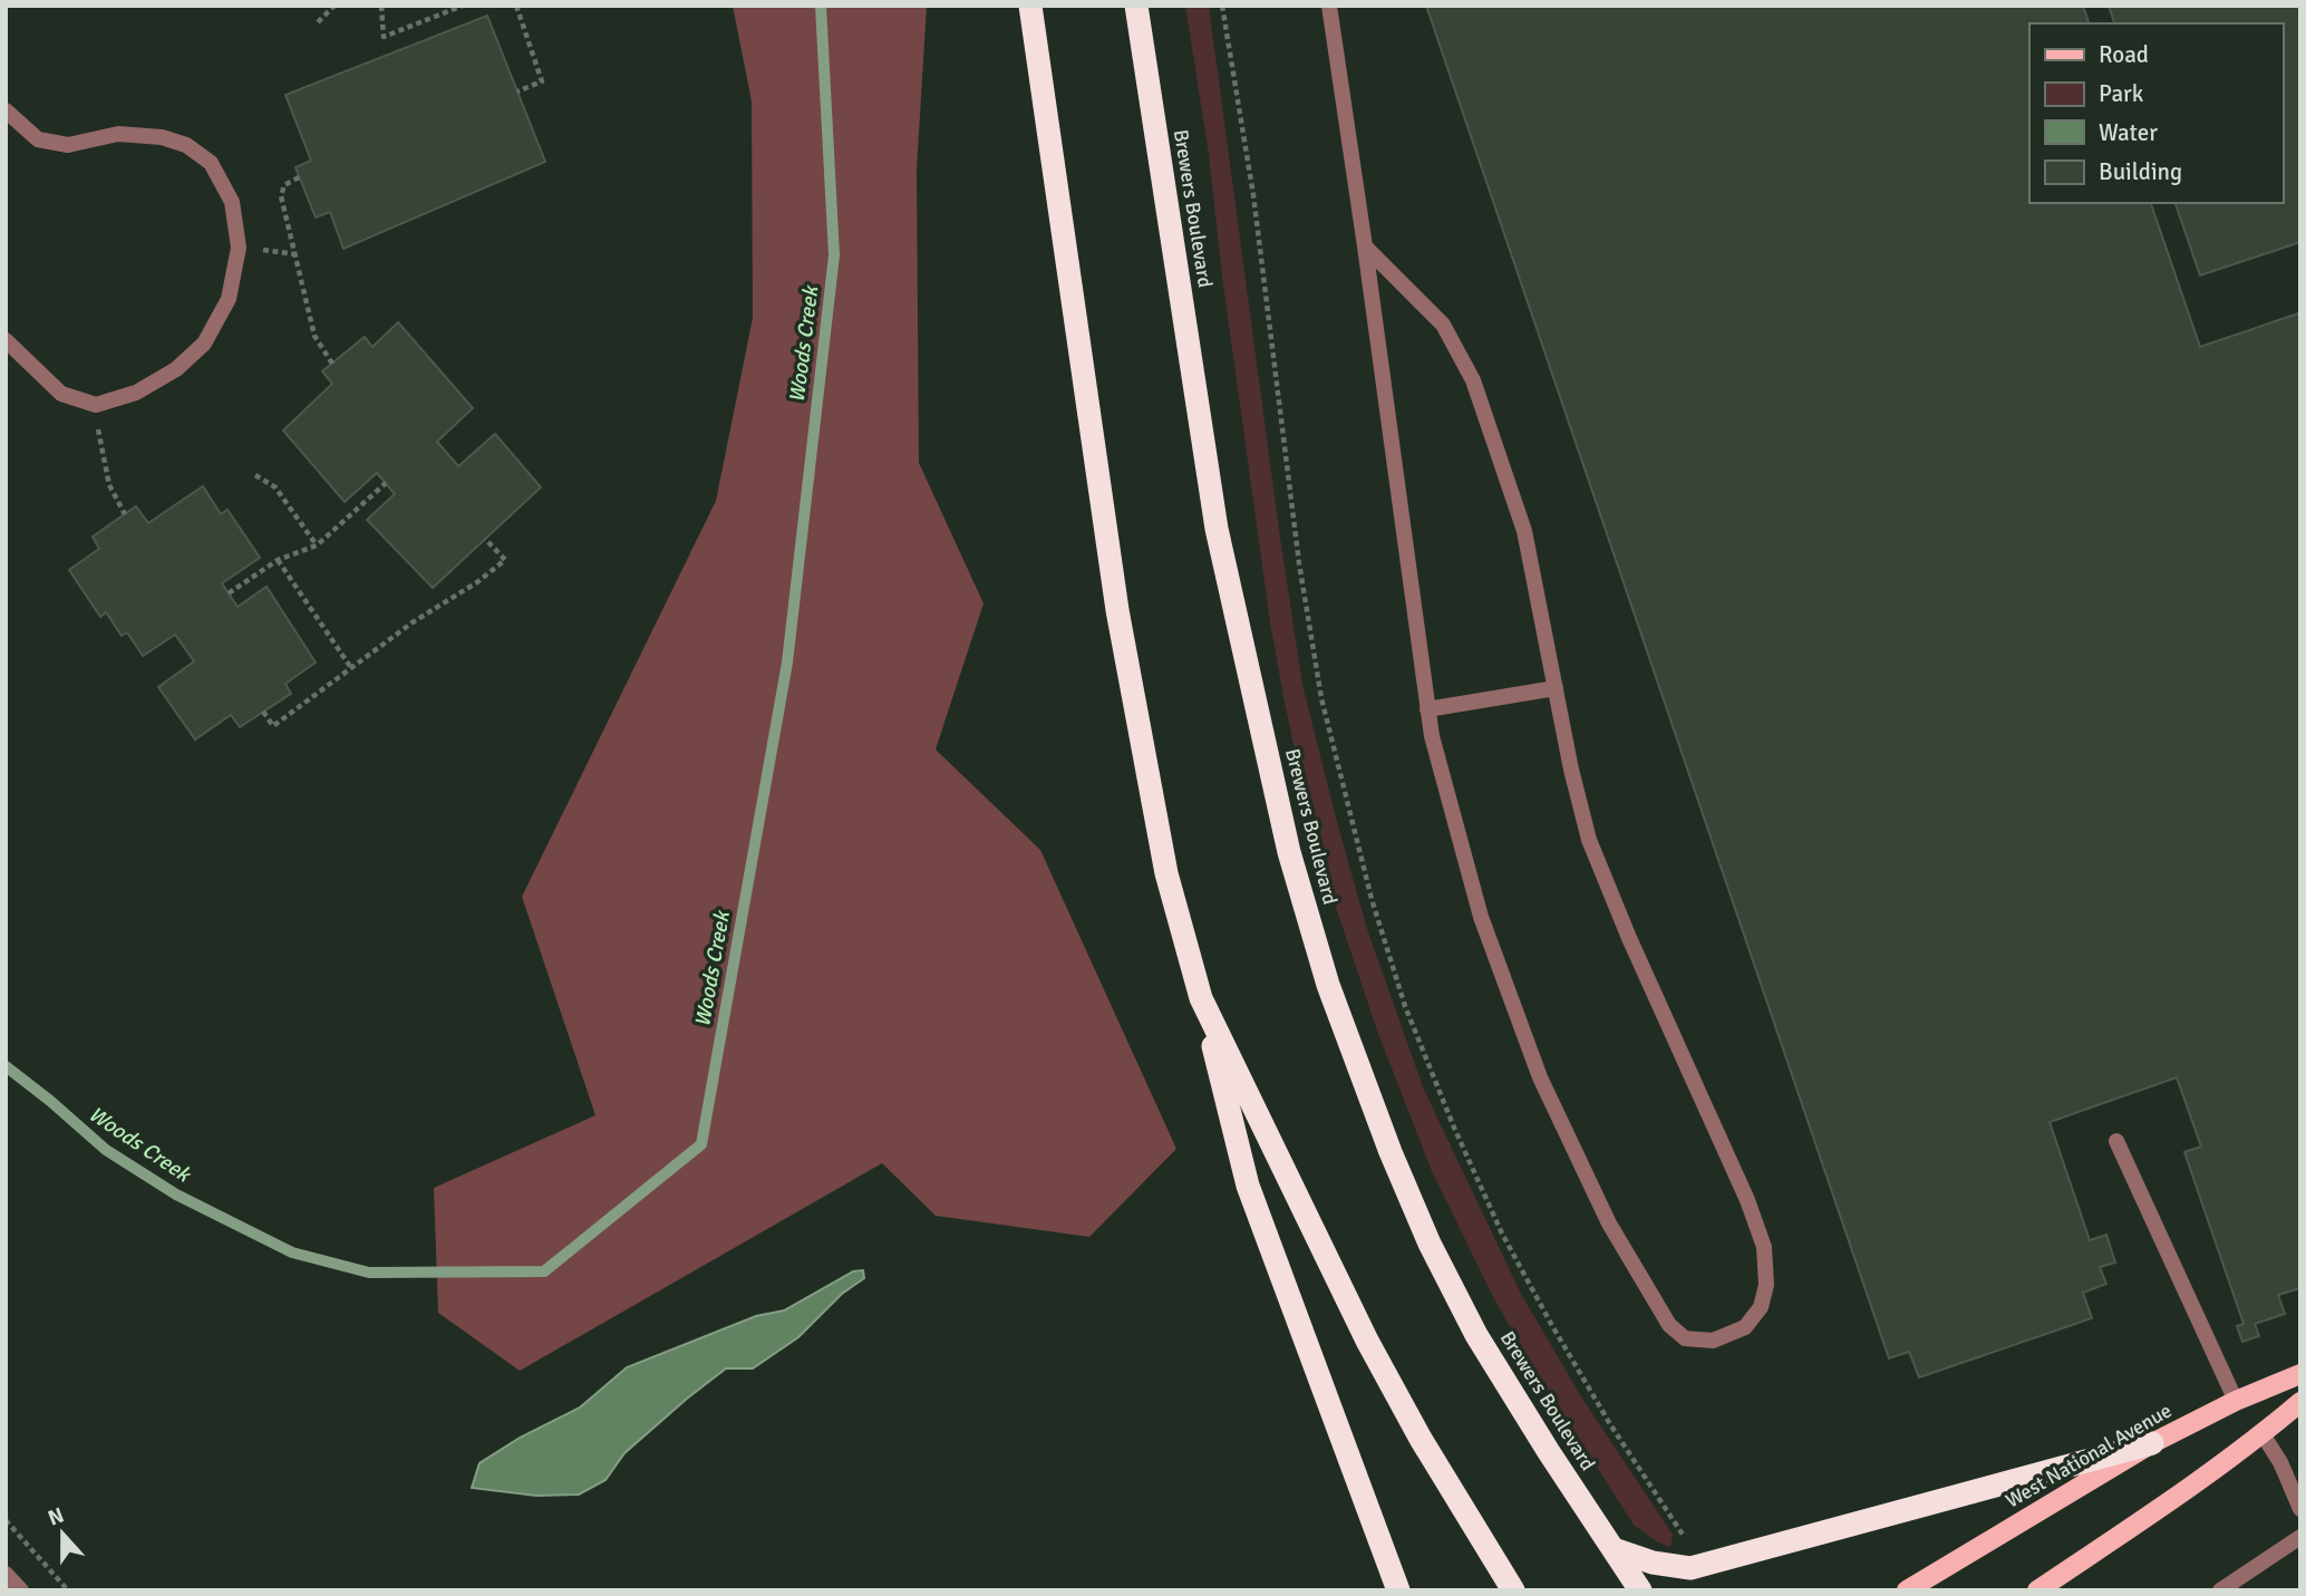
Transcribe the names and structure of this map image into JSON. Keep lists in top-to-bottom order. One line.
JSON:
{"streets":{"highway":["Brewers Boulevard"],"main road":["West National Avenue"]},"water":["Woods Creek"],"legend":["Road","Park","Water","Building"],"north":"top"}
